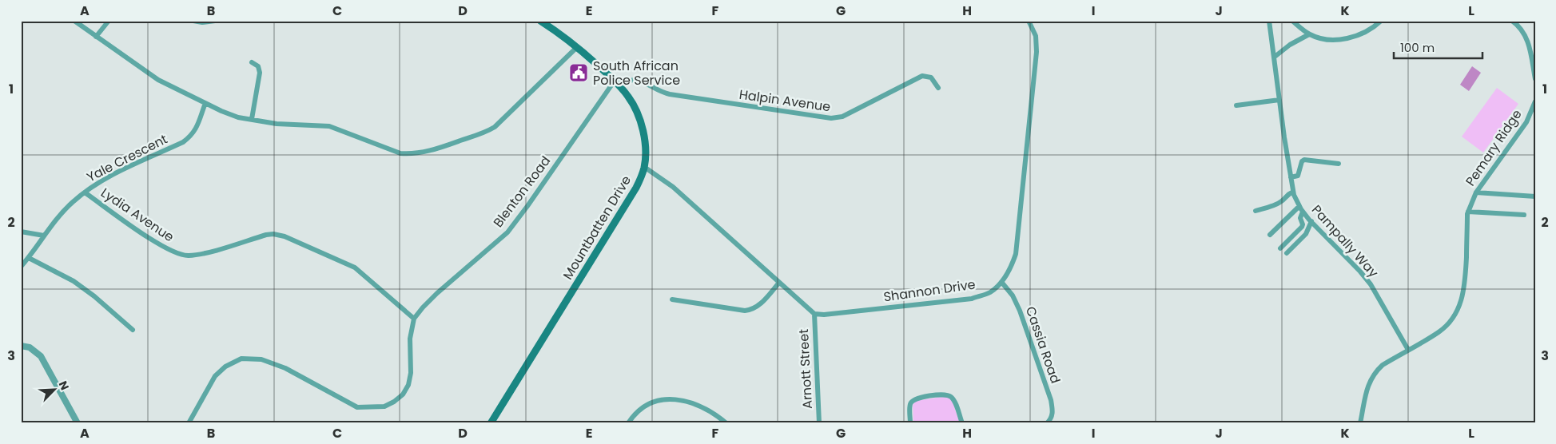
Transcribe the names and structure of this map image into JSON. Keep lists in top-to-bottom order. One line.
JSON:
{"streets":{"main road":["Mountbatten Drive"],"street":["Halpin Avenue","Pemary Ridge","Yale Crescent","Blenton Road","Lydia Avenue","Pampally Way","Shannon Drive","Cassia Road","Arnott Street"]},"crossings":[["Halpin Avenue","Blenton Road"],["Halpin Avenue","Mountbatten Drive"],["Pemary Ridge","Pampally Way"],["Yale Crescent","Lydia Avenue"],["Blenton Road","Lydia Avenue"],["Blenton Road","Mountbatten Drive"],["Shannon Drive","Cassia Road"],["Shannon Drive","Arnott Street"]],"places":{"public building":["South African Police Service"]},"scale_bar":"100 m","north":"top right","grid":{"columns":["A","B","C","D","E","F","G","H","I","J","K","L"],"rows":["1","2","3"]}}
